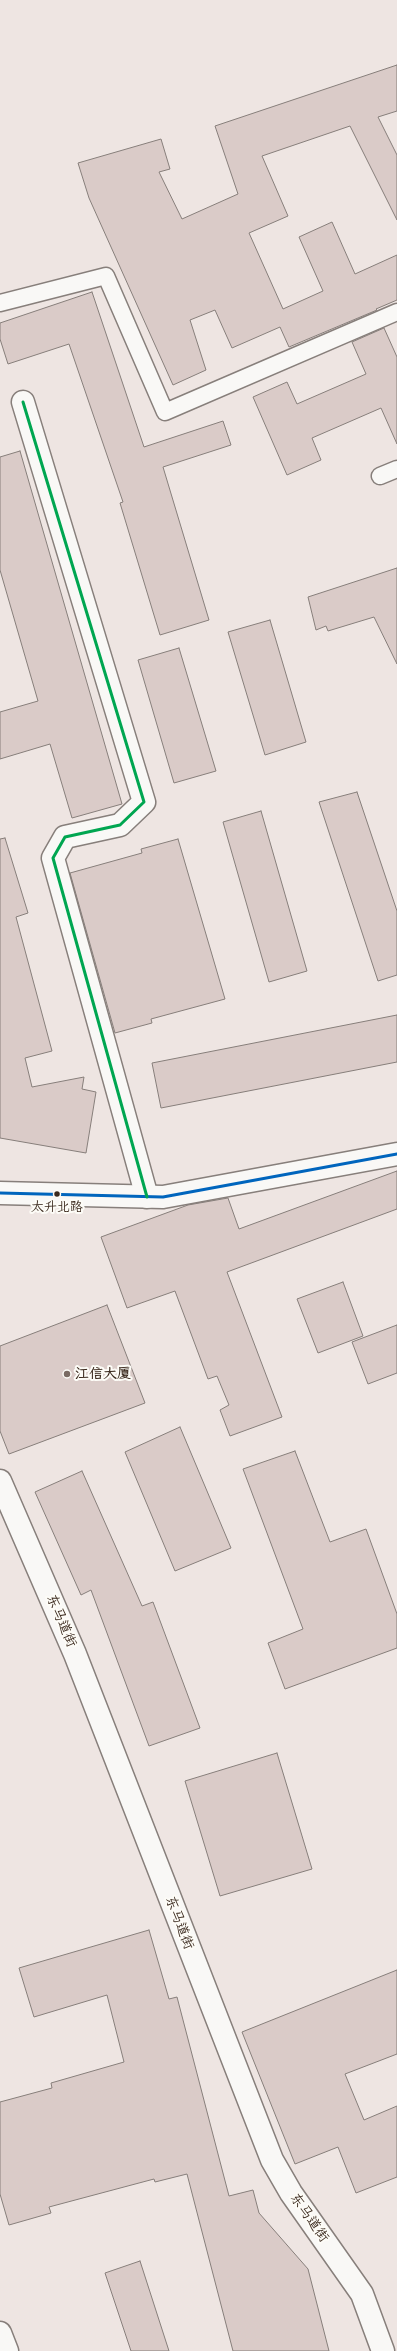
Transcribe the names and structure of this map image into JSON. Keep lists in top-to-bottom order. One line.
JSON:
{"streets":{"street":["东马道街"]},"places":["太升北路","江信大厦"]}
